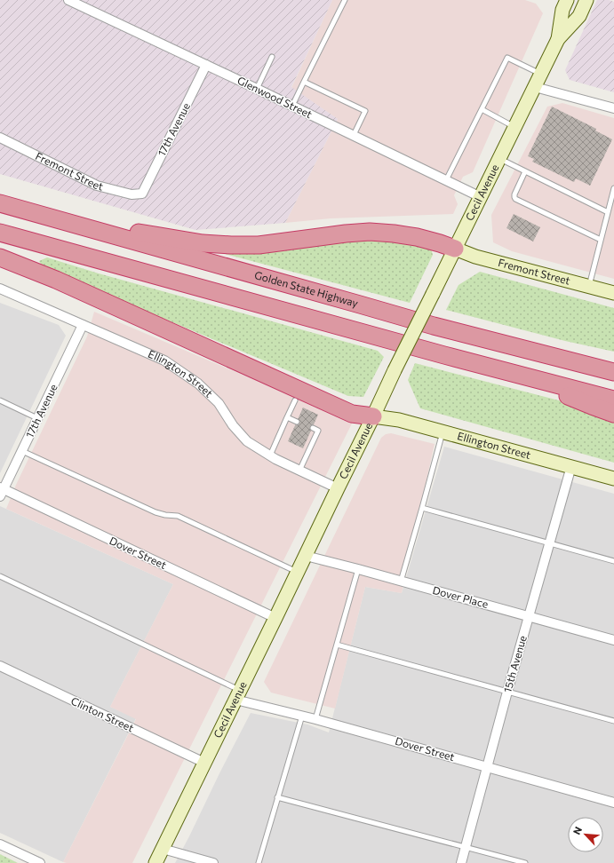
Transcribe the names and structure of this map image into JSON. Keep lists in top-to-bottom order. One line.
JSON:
{"streets":{"highway":["Golden State Highway"],"main road":["Fremont Street","Cecil Avenue","Ellington Street"],"street":["Glenwood Street","17th Avenue","Dover Street","Dover Place","15th Avenue","Clinton Street"]},"crossings":[["Glenwood Street","17th Avenue"],["Glenwood Street","Cecil Avenue"],["17th Avenue","Fremont Street"],["17th Avenue","Ellington Street"],["17th Avenue","Dover Street"],["Fremont Street","Cecil Avenue"],["Cecil Avenue","Ellington Street"],["Cecil Avenue","Dover Street"],["Cecil Avenue","Dover Place"],["Cecil Avenue","Clinton Street"],["Ellington Street","15th Avenue"],["Dover Street","15th Avenue"],["Dover Place","15th Avenue"]],"north":"top left"}
